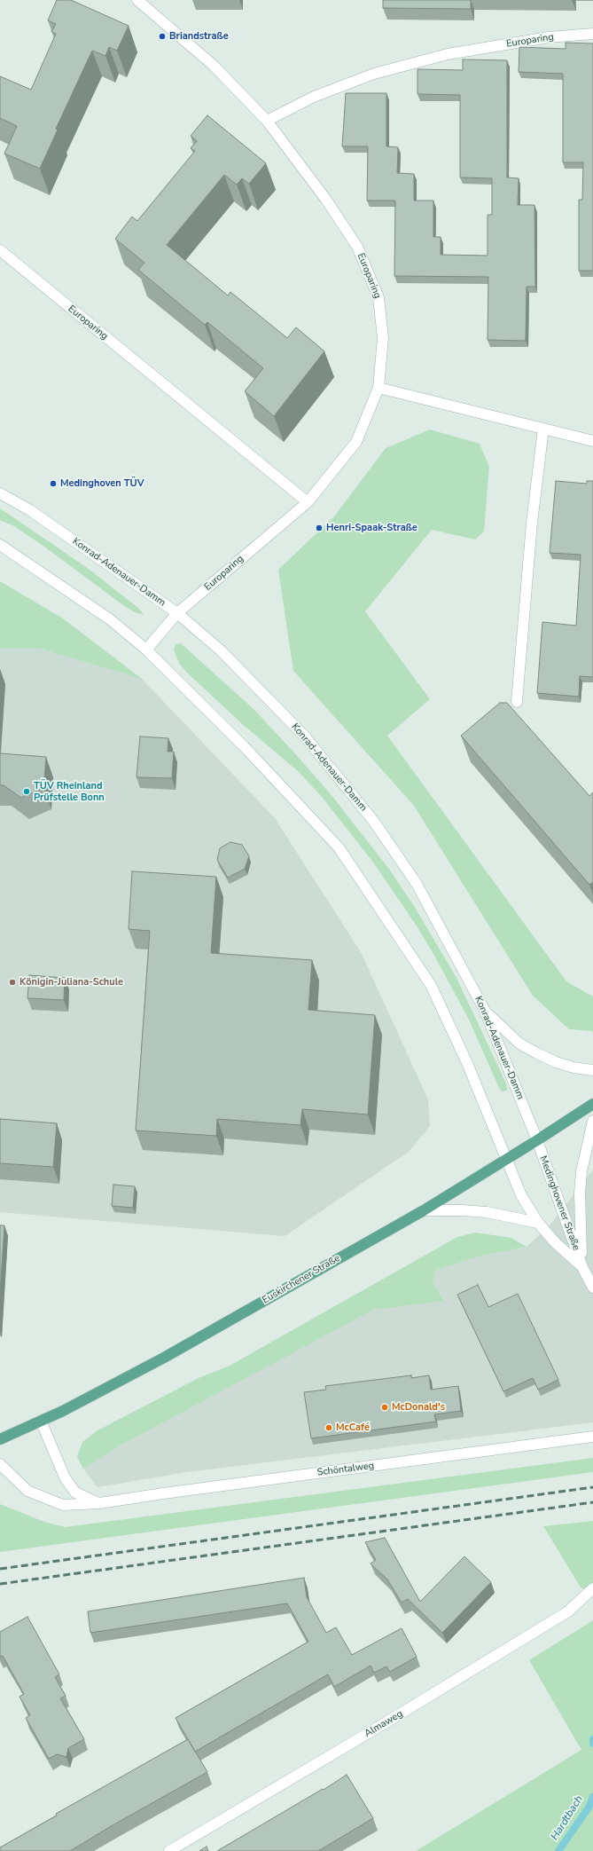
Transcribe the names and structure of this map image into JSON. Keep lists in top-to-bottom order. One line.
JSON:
{"streets":{"main road":["Euskirchener Straße"],"street":["Europaring","Konrad-Adenauer-Damm","Medinghovener Straße","Schöntalweg","Almaweg"]},"crossings":[["Europaring","Konrad-Adenauer-Damm"],["Konrad-Adenauer-Damm","Medinghovener Straße"],["Konrad-Adenauer-Damm","Euskirchener Straße"],["Medinghovener Straße","Euskirchener Straße"]],"water":["Hardtbach"],"places":["Briandstraße","Medinghoven TÜV","Henri-Spaak-Straße","TÜV Rheinland Prüfstelle Bonn","Königin-Juliana-Schule","McDonald's","McCafé"]}
